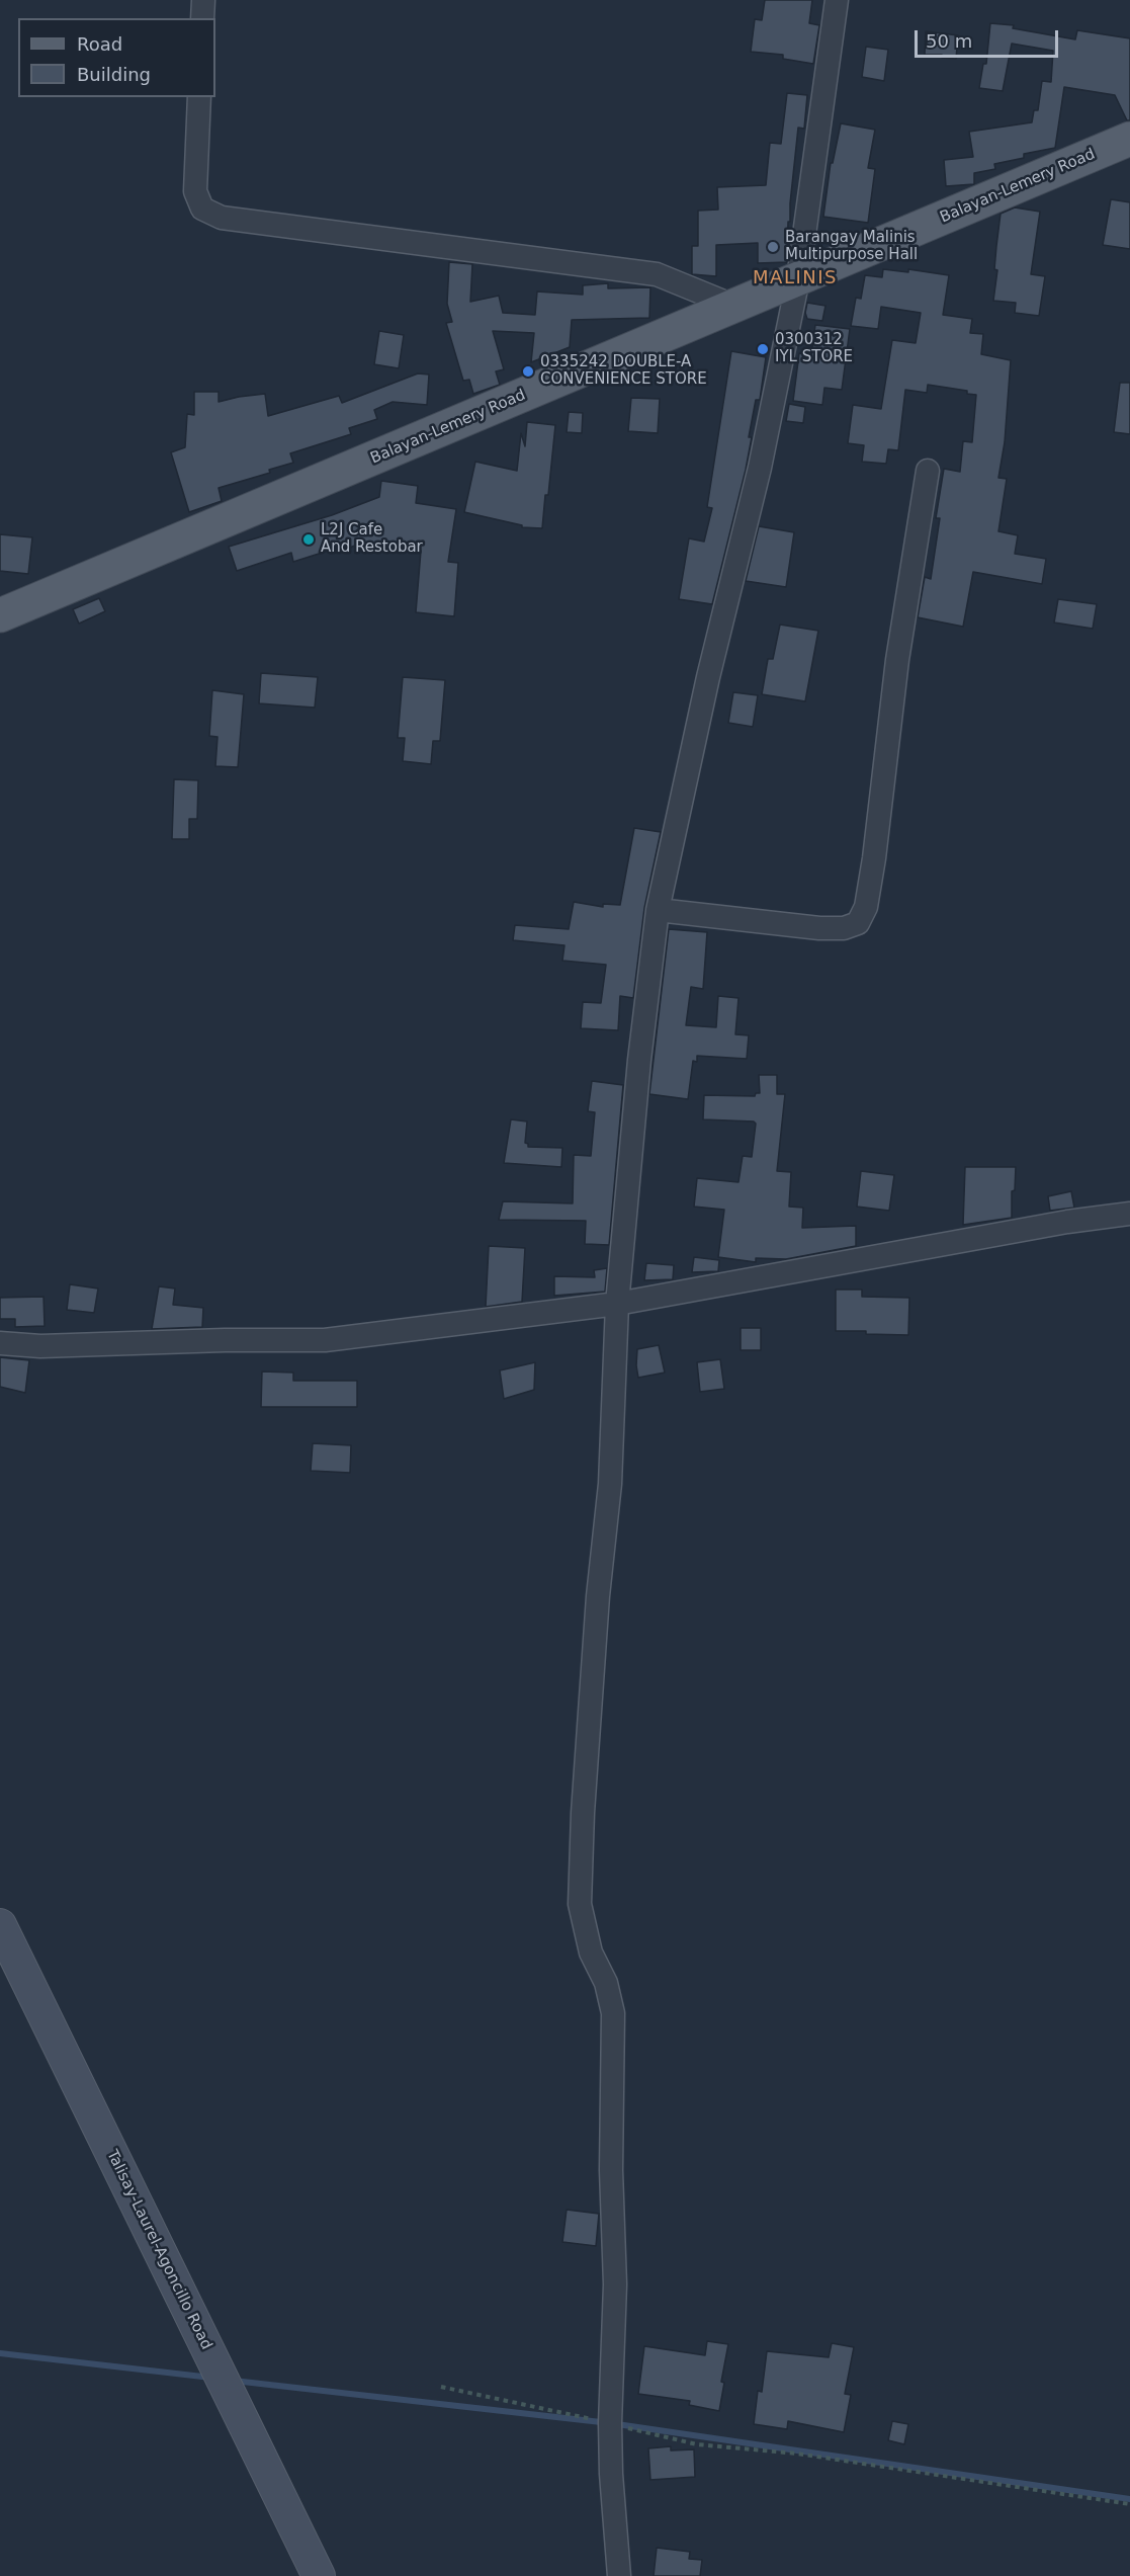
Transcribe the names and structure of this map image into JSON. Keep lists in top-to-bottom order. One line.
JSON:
{"streets":{"main road":["Balayan-Lemery Road","Talisay-Laurel-Agoncillo Road"]},"districts":["MALINIS"],"places":["Barangay Malinis Multipurpose Hall","0300312 IYL STORE","0335242 DOUBLE-A CONVENIENCE STORE","L2J Cafe And Restobar"],"legend":["Road","Building"],"scale_bar":"50 m"}
